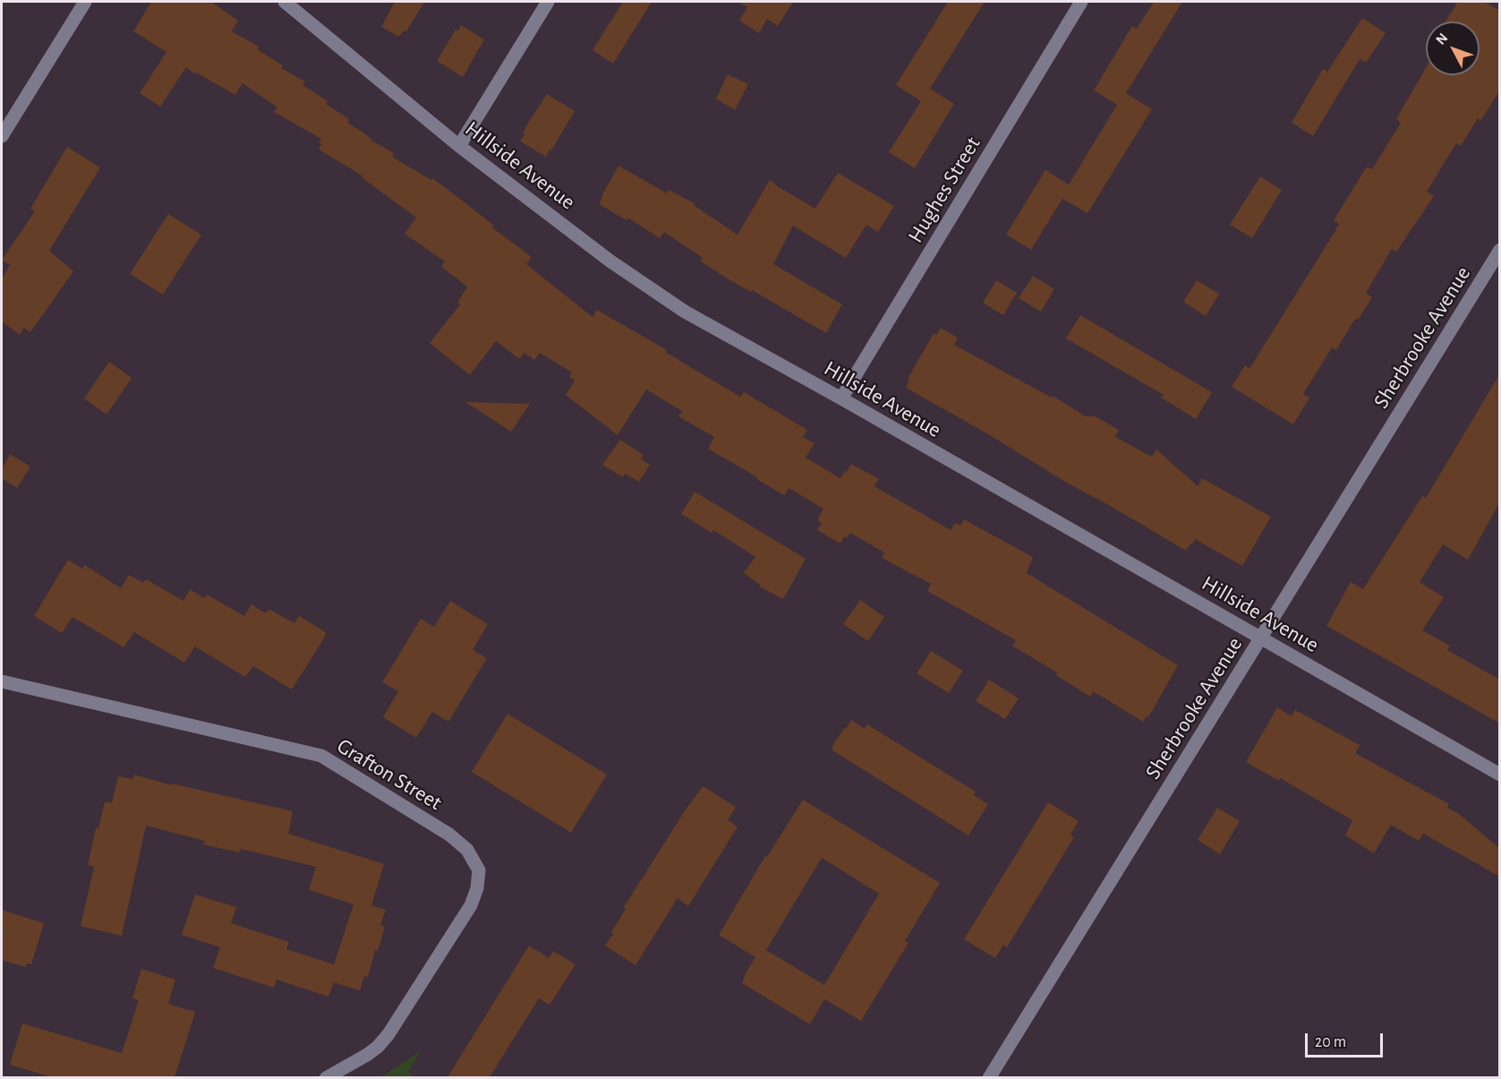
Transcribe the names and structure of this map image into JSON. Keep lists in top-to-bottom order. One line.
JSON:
{"streets":{"street":["Hillside Avenue","Hughes Street","Sherbrooke Avenue","Grafton Street"]},"crossings":[["Hillside Avenue","Hughes Street"],["Hillside Avenue","Sherbrooke Avenue"]],"scale_bar":"20 m","north":"top left"}
